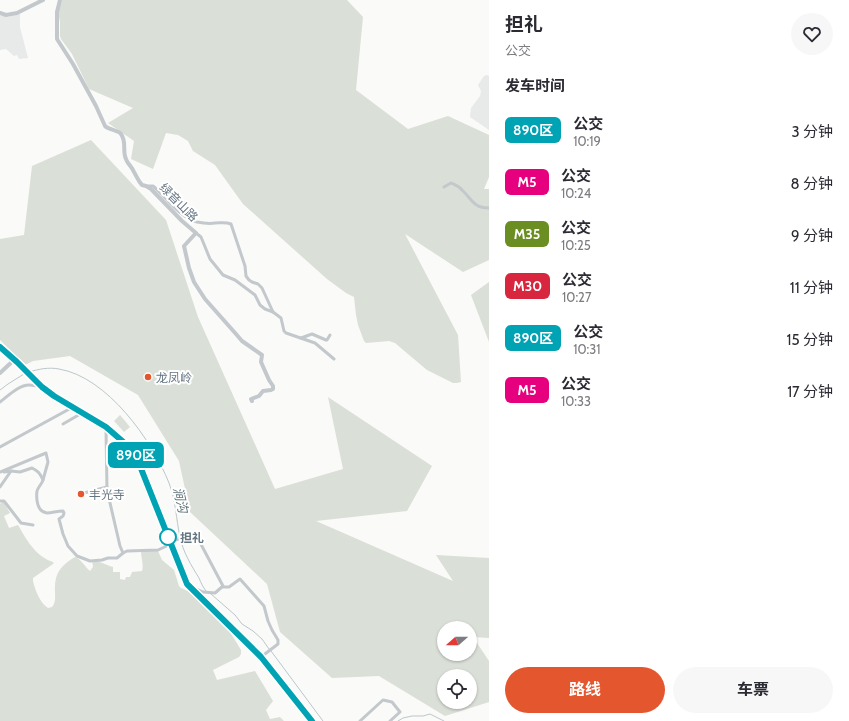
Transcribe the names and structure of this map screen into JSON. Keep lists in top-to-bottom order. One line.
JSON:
{"streets":{"street":["绿音山路"]},"water":["涧沟"],"places":["龙凤岭","丰光寺","担礼"],"lines":["bus line 890区"],"north":"left","page":{"on_map":"890区","heading":[["担礼","公交"],"发车时间"],"list":[{"mark":"890区","name":"公交","note":"10:19","value":"3 分钟"},{"mark":"M5","name":"公交","note":"10:24","value":"8 分钟"},{"mark":"M35","name":"公交","note":"10:25","value":"9 分钟"},{"mark":"M30","name":"公交","note":"10:27","value":"11 分钟"},{"mark":"890区","name":"公交","note":"10:31","value":"15 分钟"},{"mark":"M5","name":"公交","note":"10:33","value":"17 分钟"}],"buttons":["路线","车票"]}}
